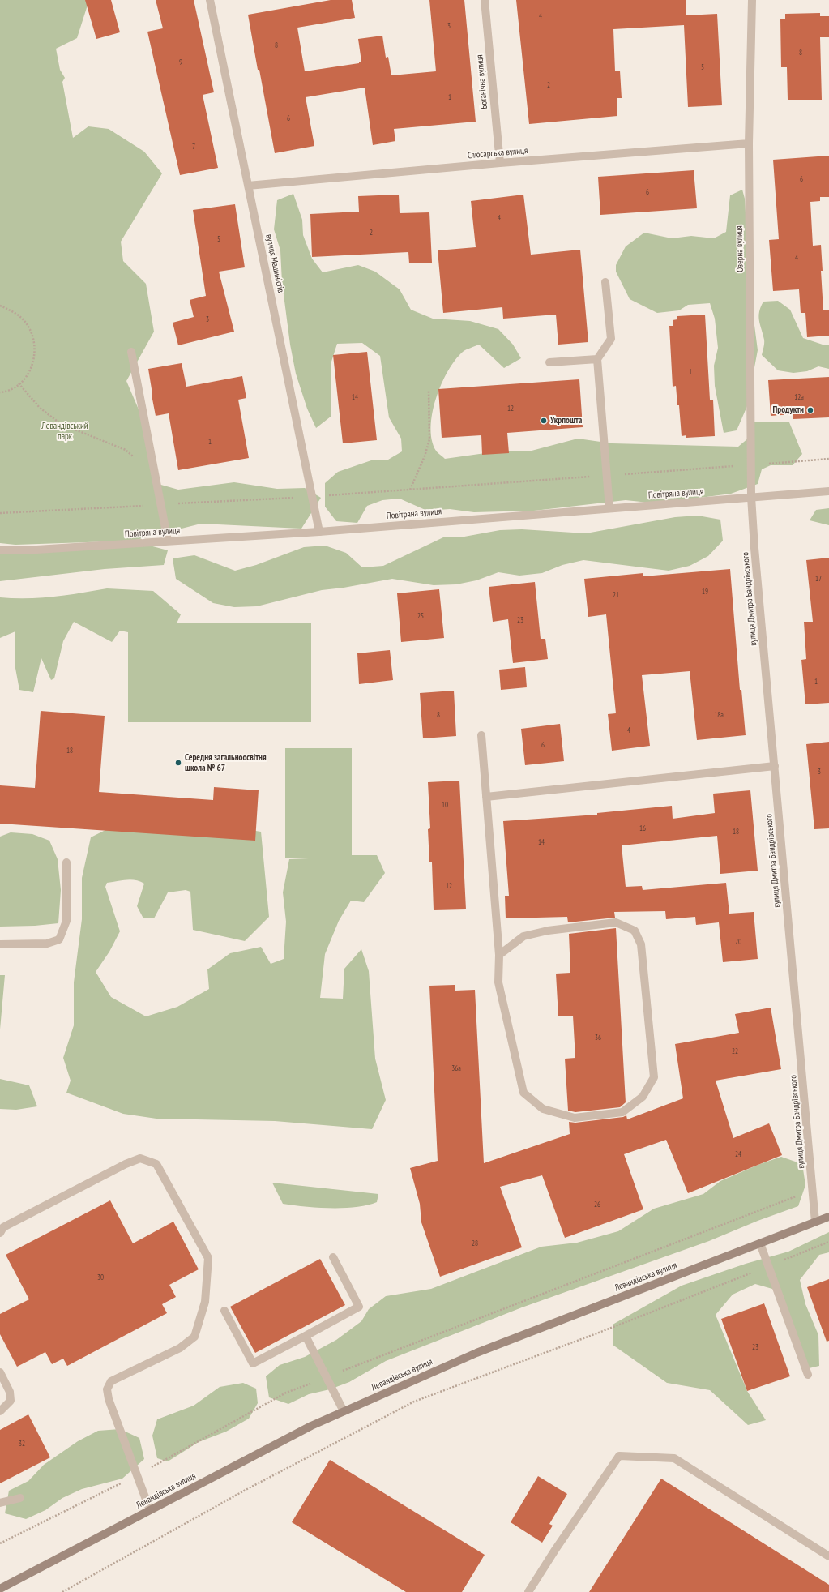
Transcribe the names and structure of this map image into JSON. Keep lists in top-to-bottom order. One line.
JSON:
{"streets":{"main road":["Левандівська вулиця"],"street":["Ботанічна вулиця","Слюсарська вулиця","Озерна вулиця","вулиця Машиністів","Повітряна вулиця","вулиця Дмитра Бандрівського"]},"crossings":[["Ботанічна вулиця","Слюсарська вулиця"],["Слюсарська вулиця","Озерна вулиця"],["Слюсарська вулиця","вулиця Машиністів"],["Озерна вулиця","Повітряна вулиця"],["Озерна вулиця","вулиця Дмитра Бандрівського"],["вулиця Машиністів","Повітряна вулиця"],["Повітряна вулиця","вулиця Дмитра Бандрівського"],["вулиця Дмитра Бандрівського","Левандівська вулиця"]],"parks":["Левандівський парк"],"places":["Продукти","Укрпошта","Середня загальноосвітня школа № 67"],"house_numbers":["4","3","8","8","9","5","2","1","6","7","6","6","4","2","5","4","3","1","14","12а","12","1","17","19","21","25","23","1","8","18а","4","6","18","3","10","16","18","14","12","20","36","22","36а","24","26","28","30","23","32"]}
